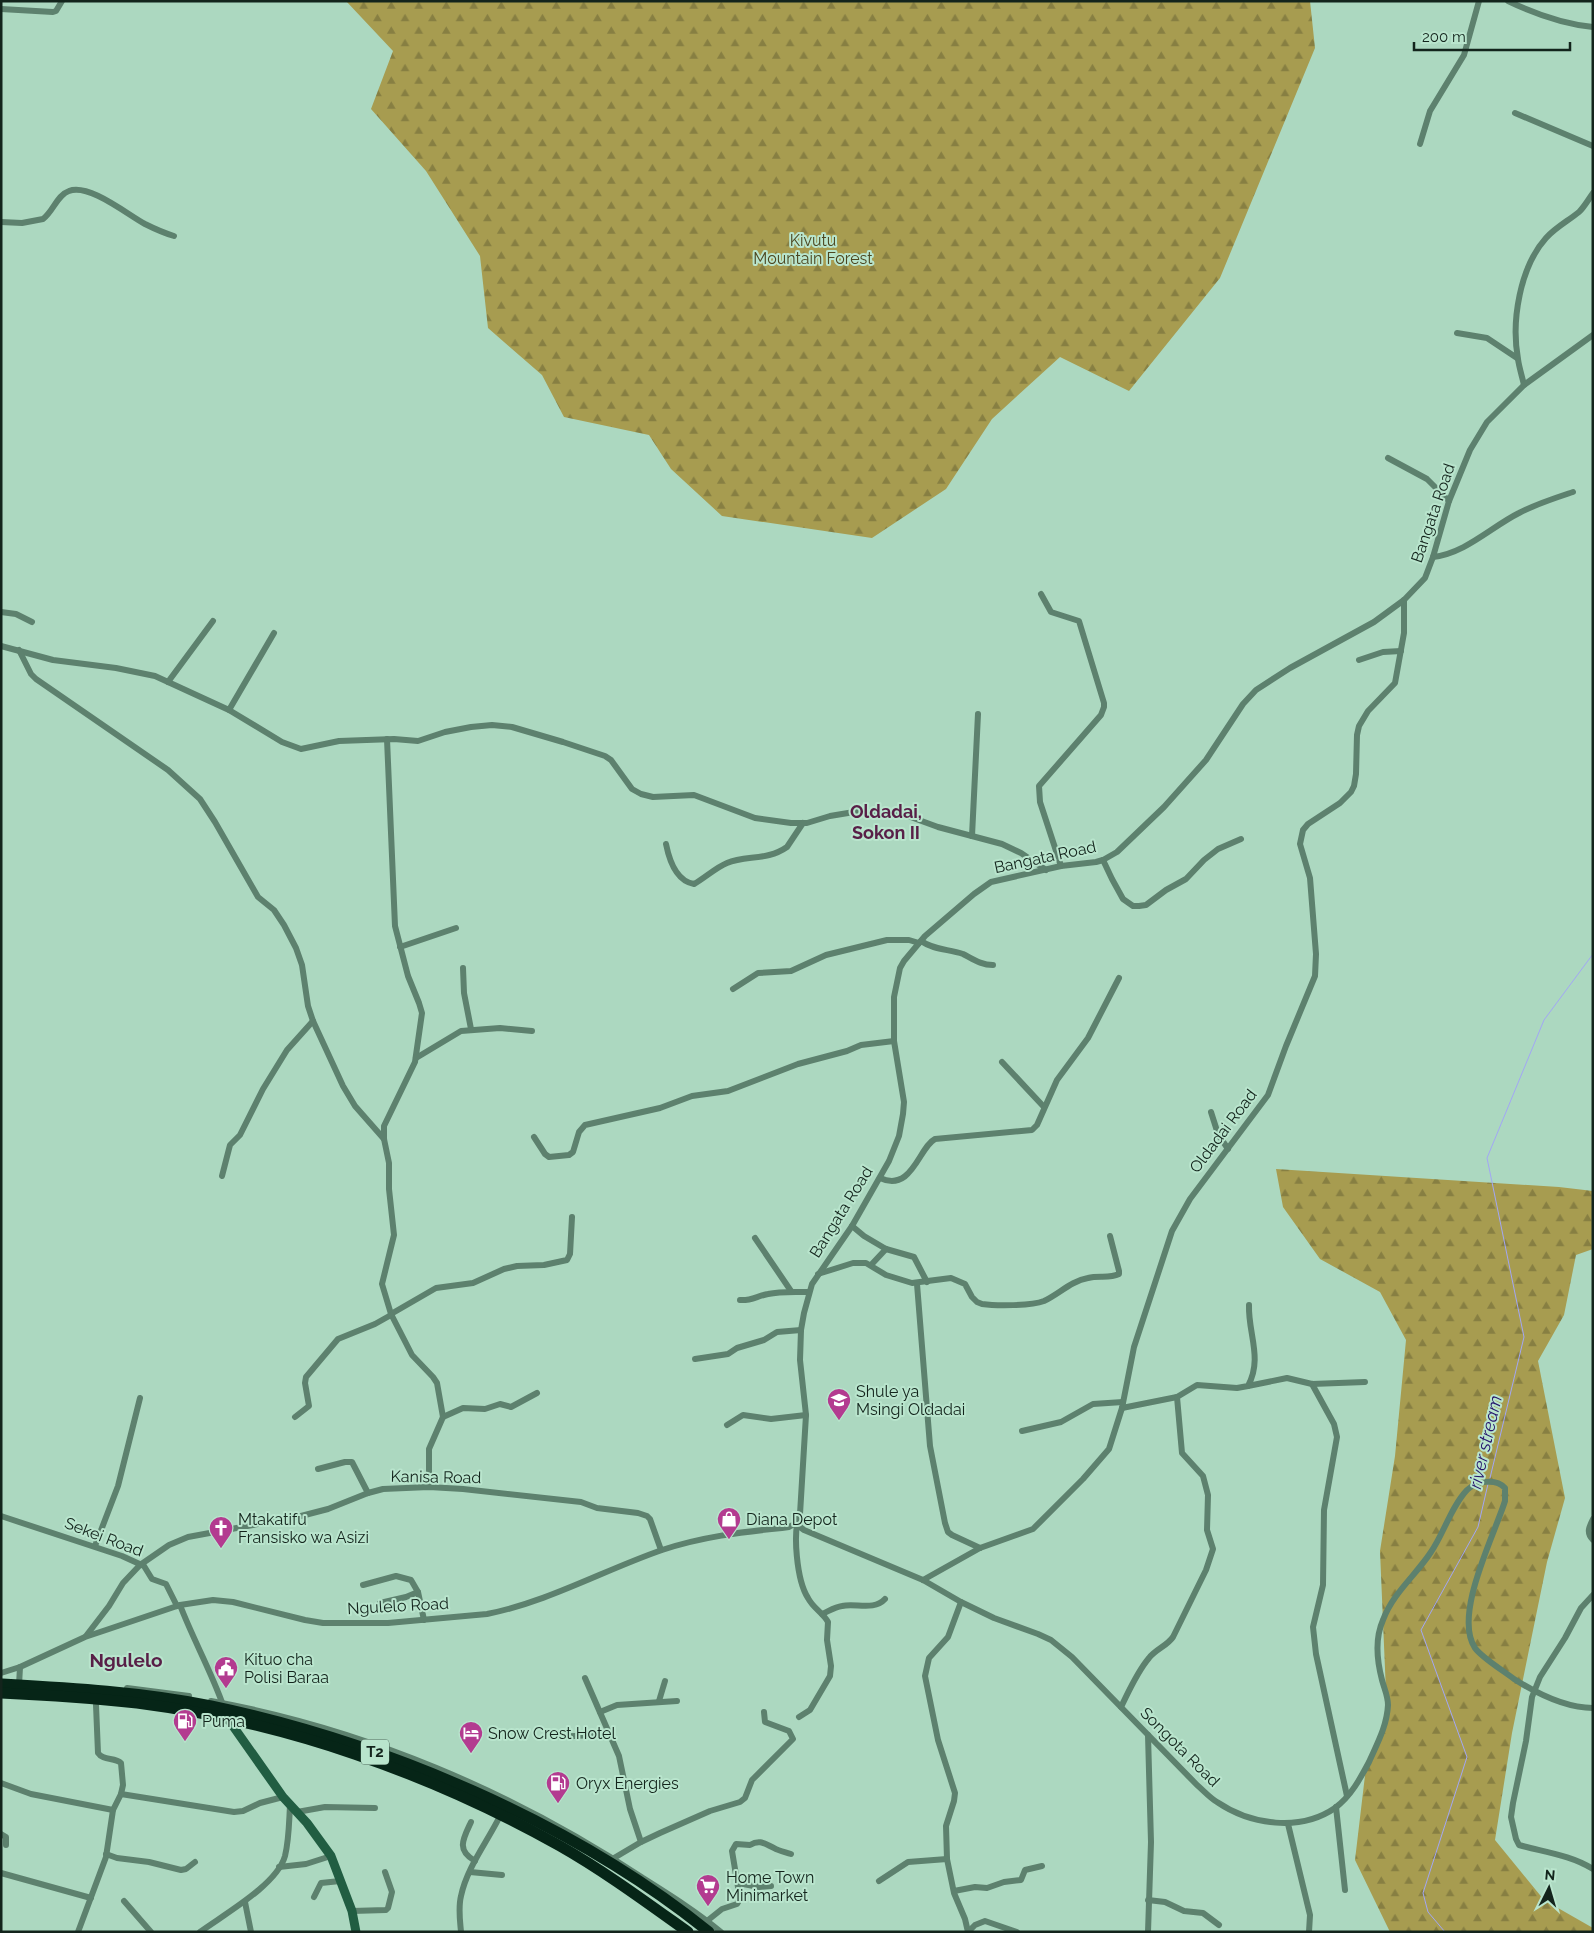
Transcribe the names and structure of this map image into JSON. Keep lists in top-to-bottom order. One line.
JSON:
{"streets":{"highway":["T2"],"street":["Bangata Road","Oldadai Road","Kanisa Road","Sekei Road","Ngulelo Road","Songota Road"]},"crossings":[["Bangata Road","Oldadai Road"],["Bangata Road","Ngulelo Road"],["Bangata Road","Songota Road"],["Oldadai Road","Songota Road"],["Kanisa Road","Sekei Road"],["Kanisa Road","Ngulelo Road"],["Sekei Road","Ngulelo Road"],["Sekei Road","T2"],["Ngulelo Road","Songota Road"]],"districts":["Oldadai, Sokon II","Ngulelo"],"water":["river stream"],"parks":["Kivutu Mountain Forest"],"places":{"school or university":["Shule ya Msingi Oldadai"],"shop":["Diana Depot"],"church":["Mtakatifu Fransisko wa Asizi"],"public building":["Kituo cha Polisi Baraa"],"fuel station":["Puma","Oryx Energies"],"hotel":["Snow Crest Hotel"],"supermarket":["Home Town Minimarket"]},"scale_bar":"200 m","north":"top"}
